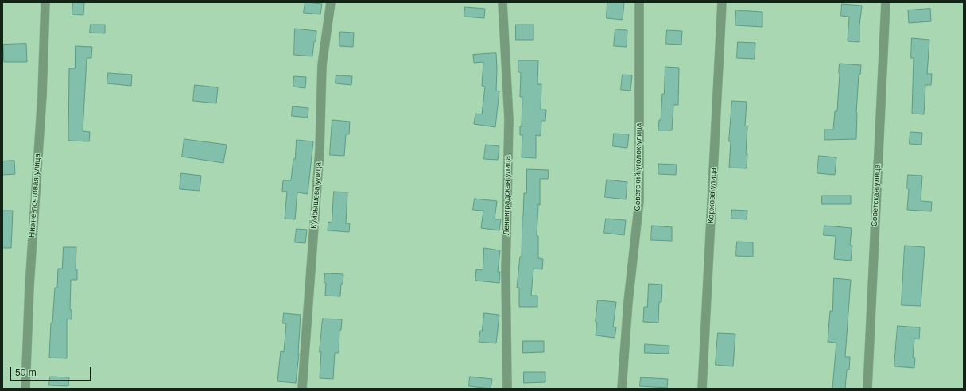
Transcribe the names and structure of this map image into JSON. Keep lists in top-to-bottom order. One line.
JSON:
{"streets":{"street":["Советский уголок улица","Нижне-почтовая улица","Куйбышева улица","Ленинградская улица","Коржова улица","Советская улица"]},"scale_bar":"50 m"}
